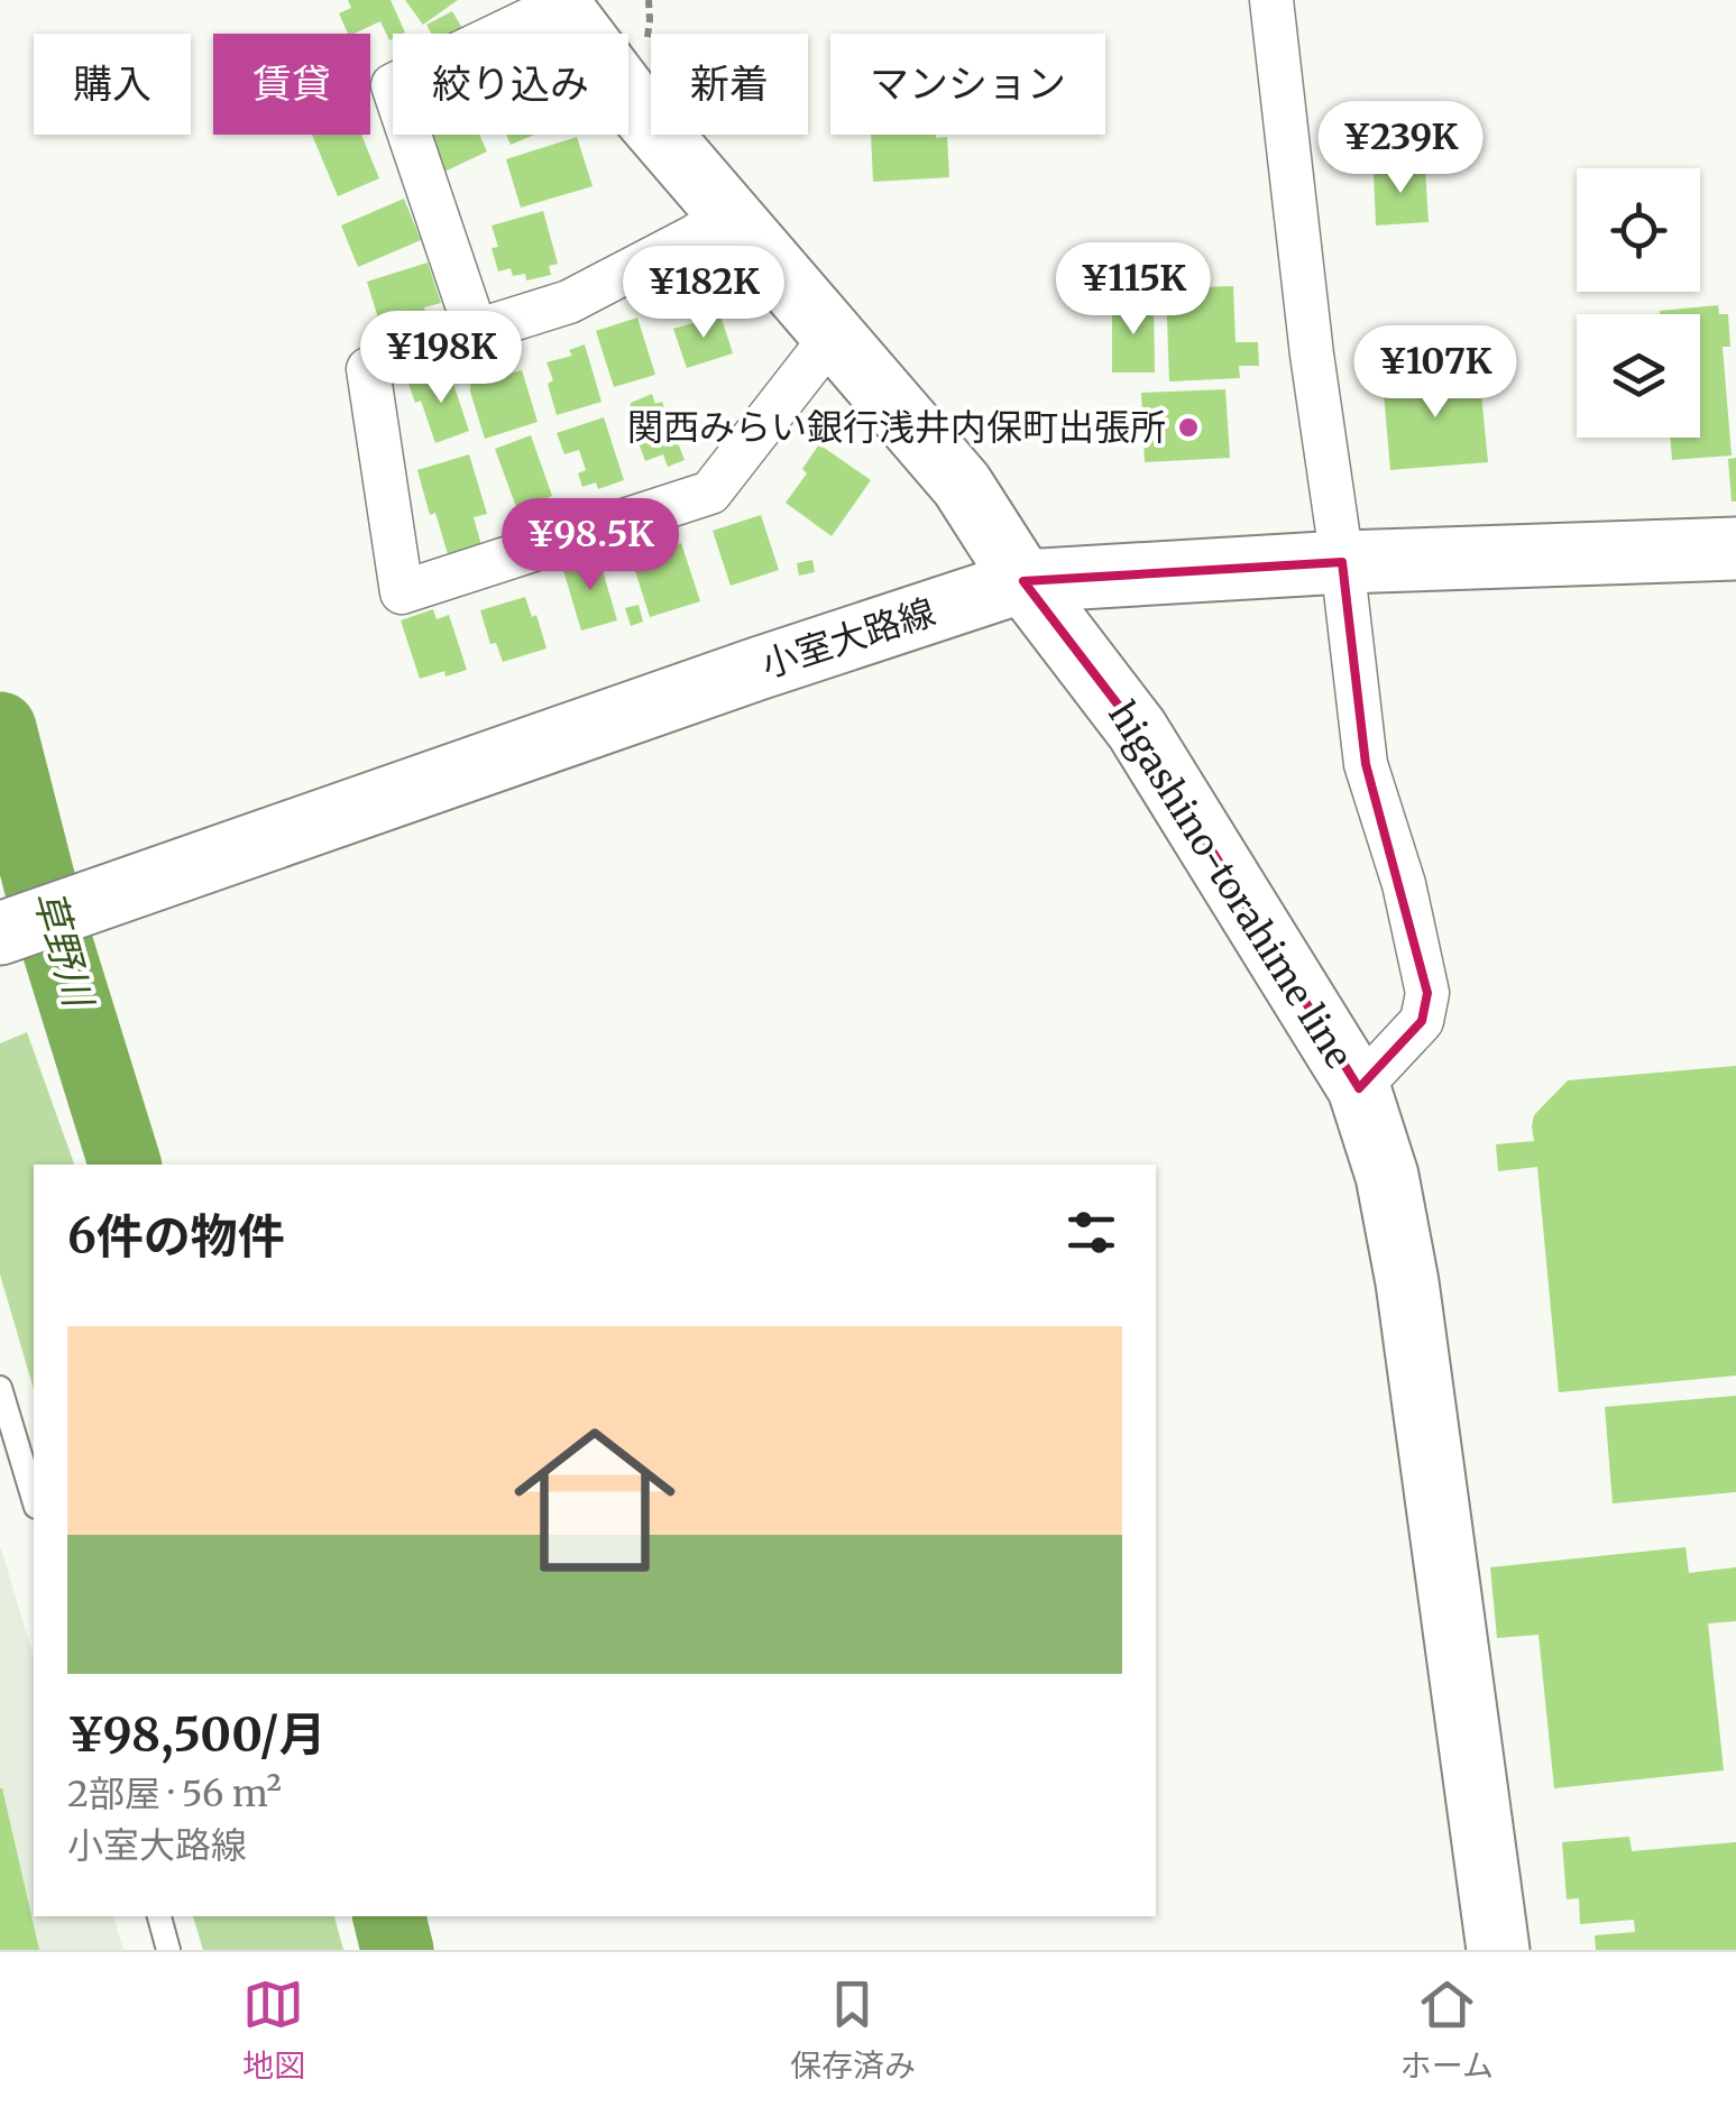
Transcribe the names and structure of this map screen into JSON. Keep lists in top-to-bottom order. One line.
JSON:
{"streets":{"main road":["小室大路線","higashino-torahime line"]},"crossings":[["小室大路線","higashino-torahime line"]],"water":["草野川"],"places":["関西みらい銀行浅井内保町出張所"],"page":{"chip":["購入","賃貸","絞り込み","新着","マンション"],"price":["¥239K","¥115K","¥182K","¥198K","¥107K","¥98.5K"],"heading":"6件の物件","list":[{"name":"¥98,500/月","note":"2部屋 · 56 m² · 小室大路線"}],"tabs":["地図","保存済み","ホーム"]}}
